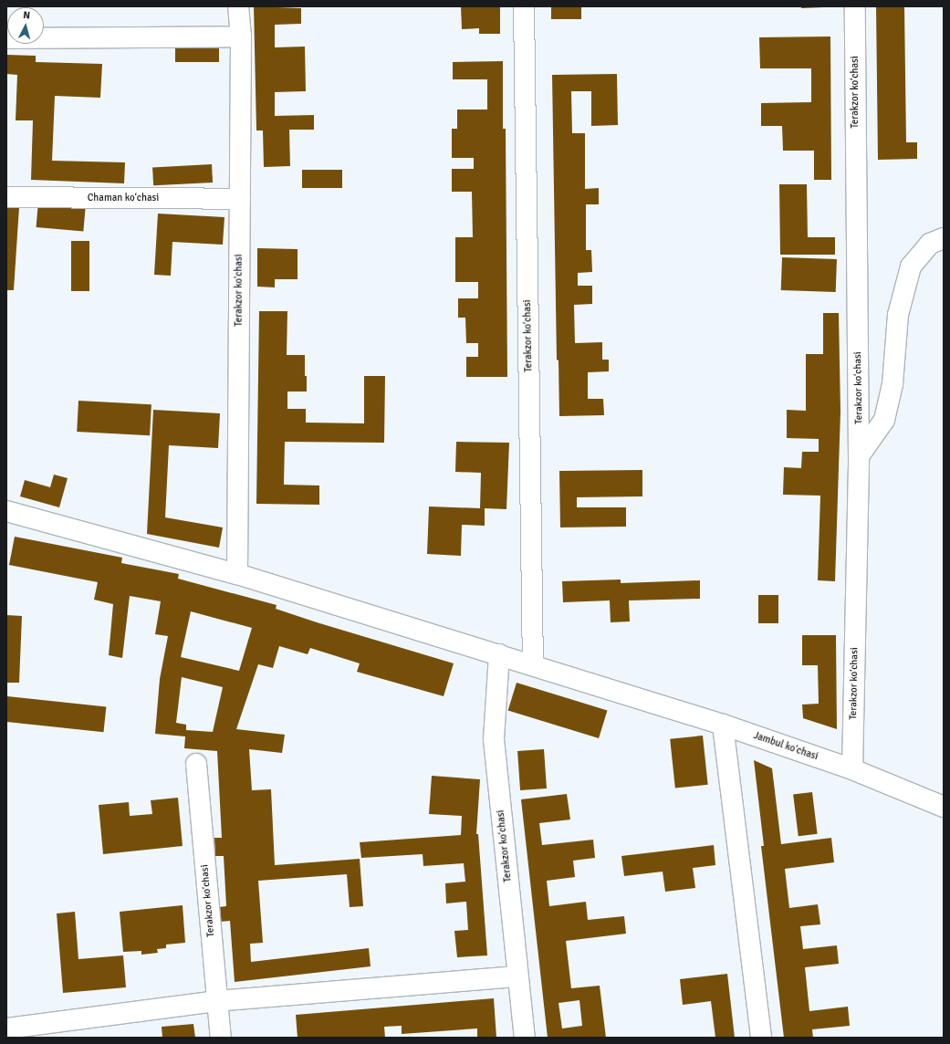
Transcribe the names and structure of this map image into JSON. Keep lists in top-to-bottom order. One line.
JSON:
{"streets":{"street":["Terakzor koʻchasi","Chaman koʻchasi","Jambul koʻchasi"]},"crossings":[["Terakzor koʻchasi","Chaman koʻchasi"],["Terakzor koʻchasi","Jambul koʻchasi"]],"north":"top"}
